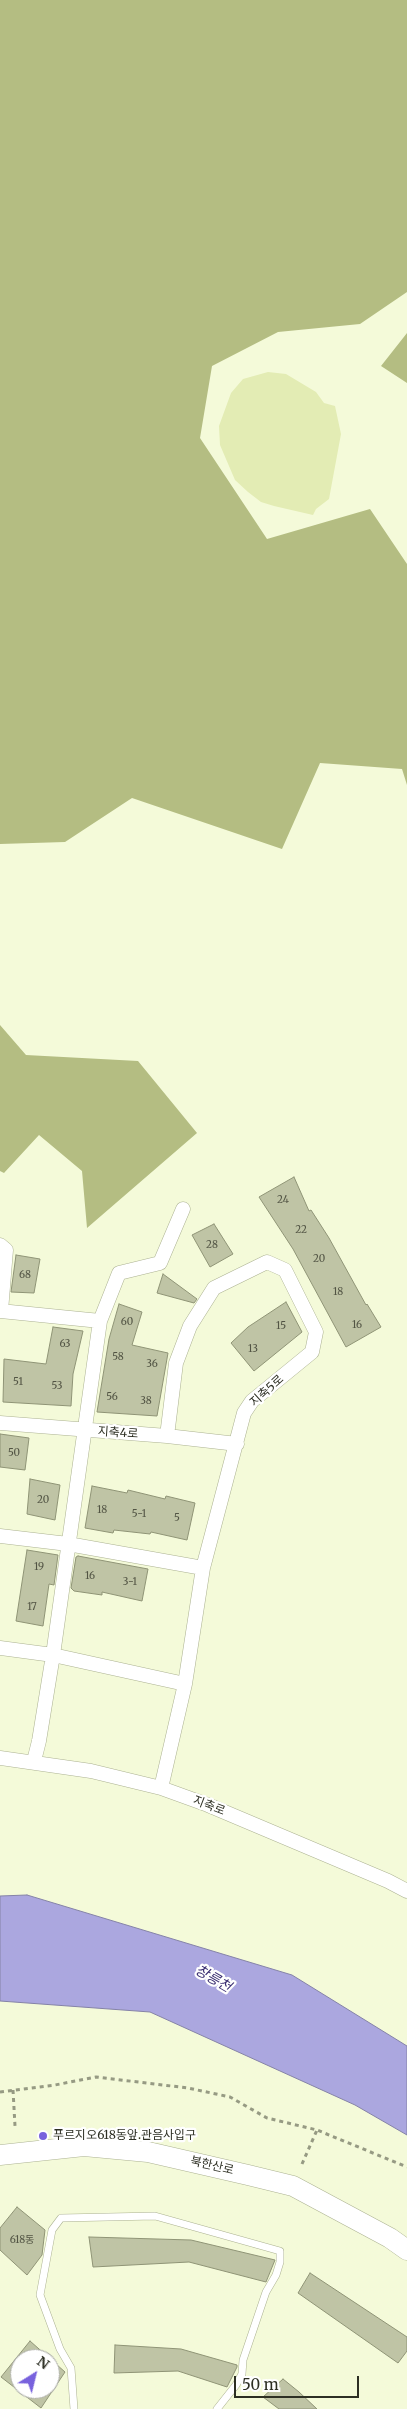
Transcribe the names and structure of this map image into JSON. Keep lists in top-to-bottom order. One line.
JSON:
{"streets":{"main road":["북한산로"],"street":["지축5로","지축4로","지축로"]},"crossings":[["지축5로","지축4로"],["지축5로","지축로"]],"water":["창릉천"],"places":["푸르지오618동앞.관음사입구"],"house_numbers":["24","22","28","20","68","18","60","16","15","63","13","58","36","51","53","56","38","50","20","18","5-1","5","19","16","3-1","17","618동"],"scale_bar":"50 m","north":"top right"}
